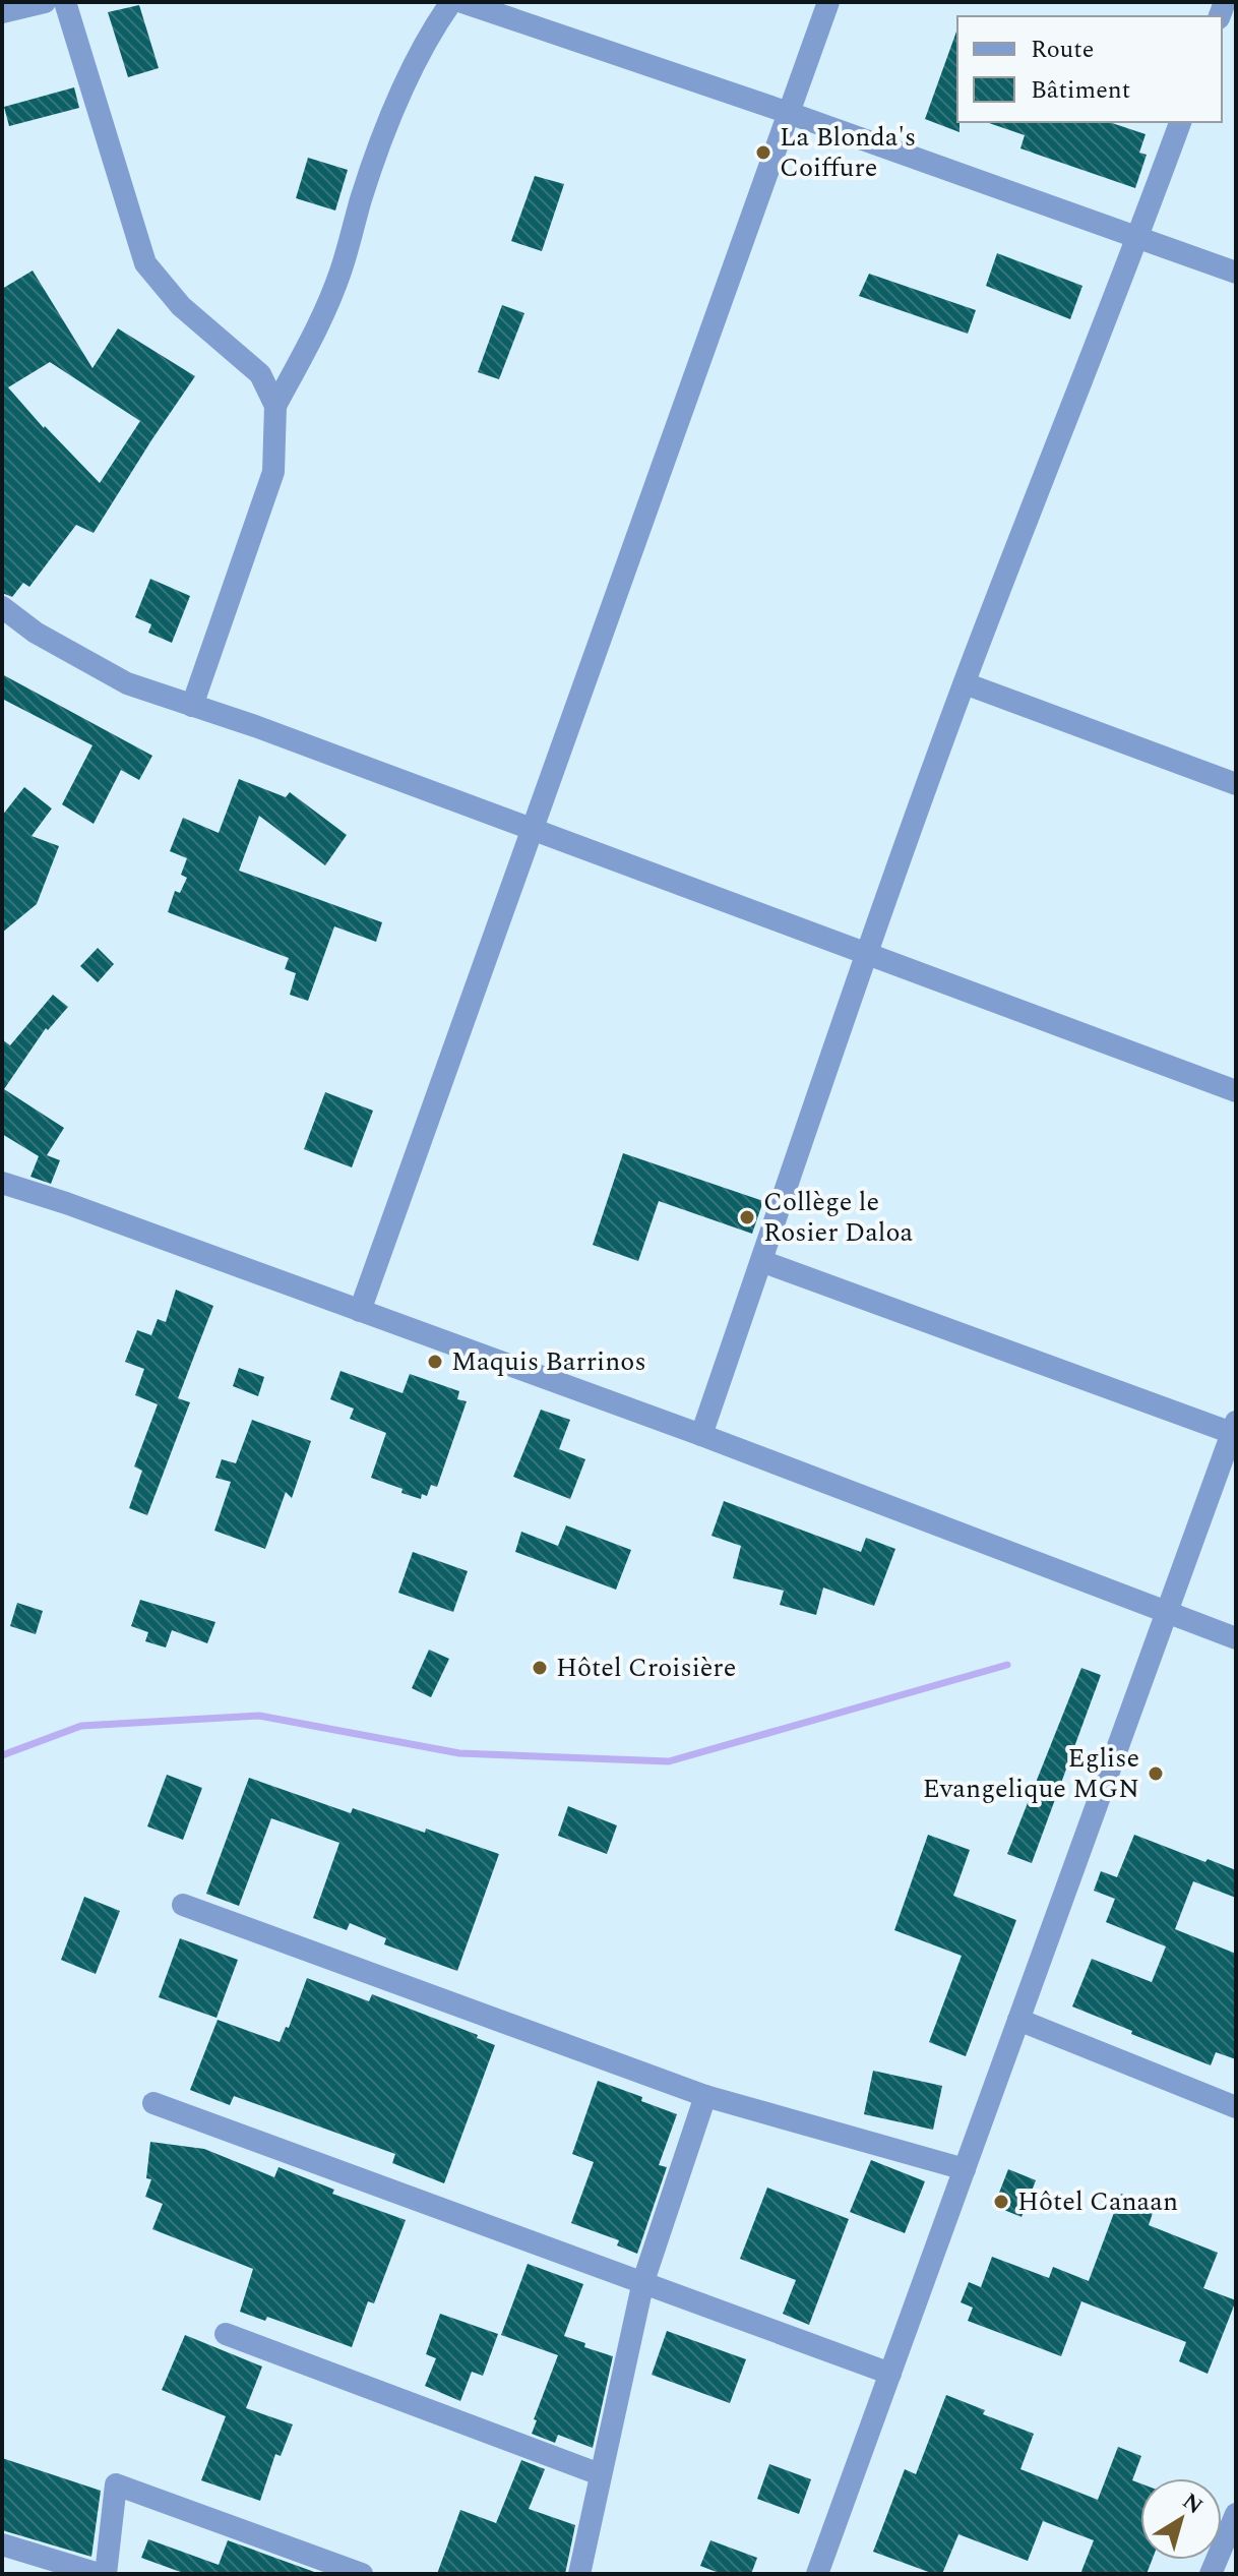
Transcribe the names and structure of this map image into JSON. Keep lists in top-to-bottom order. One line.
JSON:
{"places":["La Blonda's Coiffure","Collège le Rosier Daloa","Maquis Barrinos","Hôtel Croisière","Eglise Evangelique MGN","Hôtel Canaan"],"legend":["Route","Bâtiment"],"north":"top right"}
